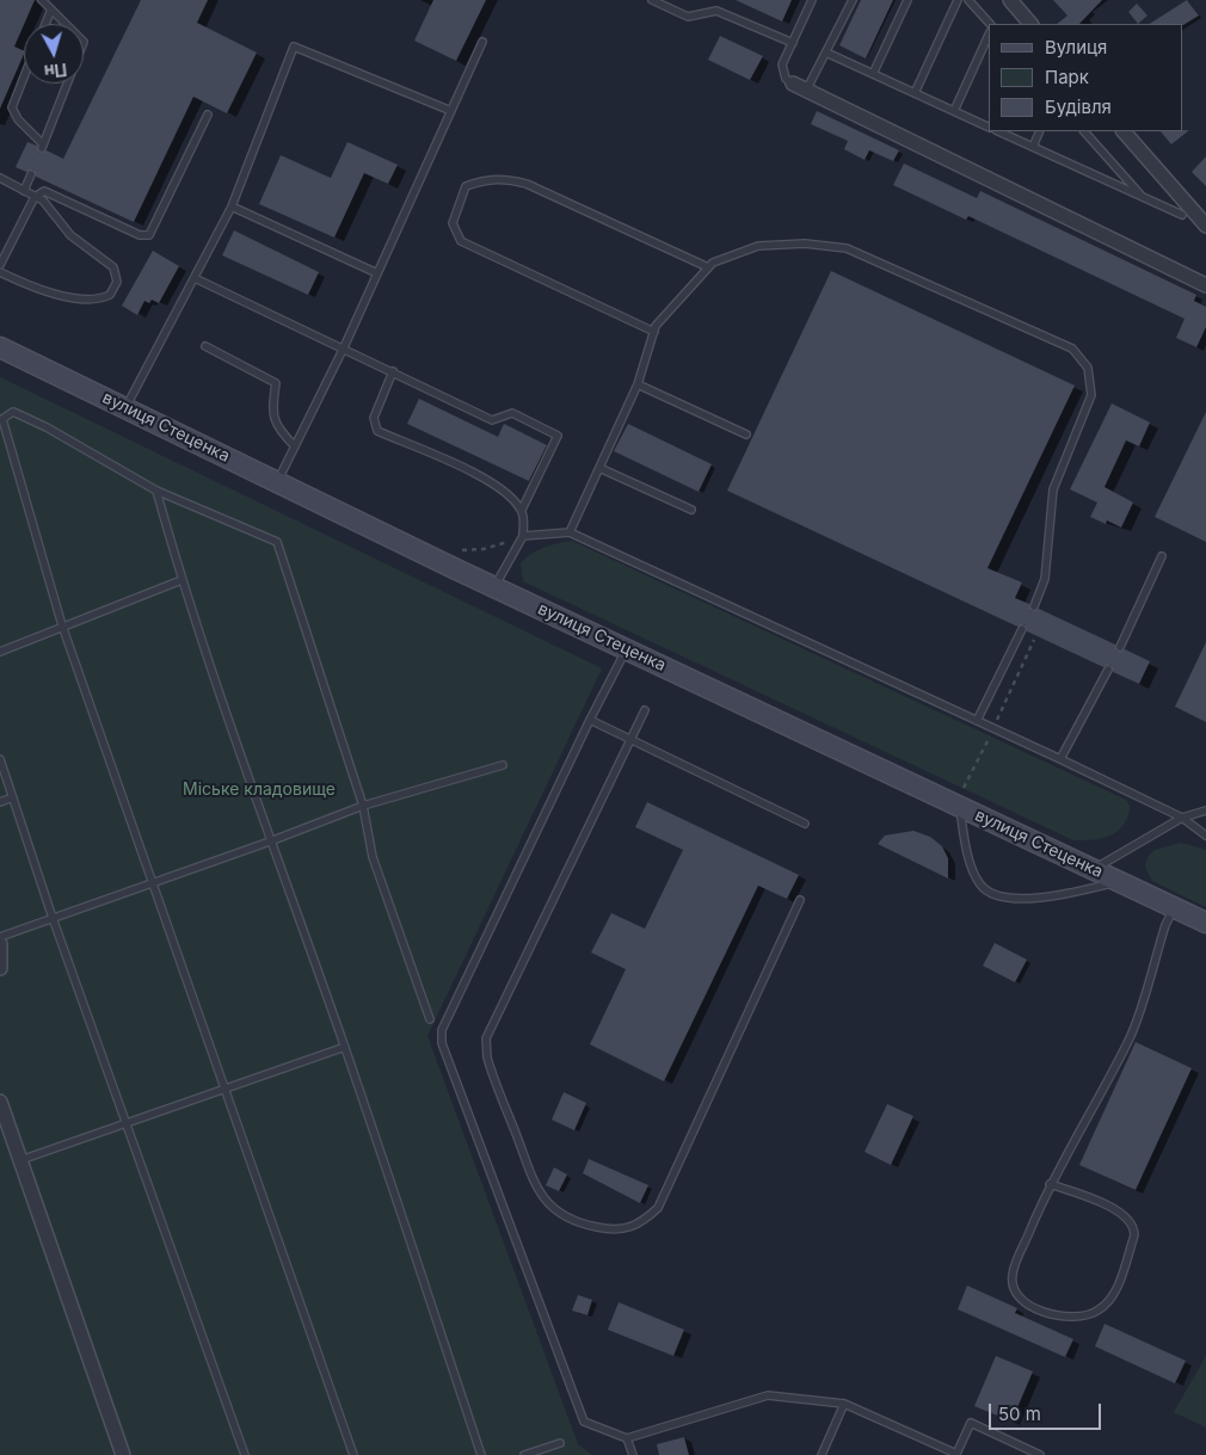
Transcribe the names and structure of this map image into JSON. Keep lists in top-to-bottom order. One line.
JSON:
{"streets":{"main road":["вулиця Стеценка"]},"parks":["Міське кладовище"],"legend":["Вулиця","Парк","Будівля"],"scale_bar":"50 m","north":"bottom"}
